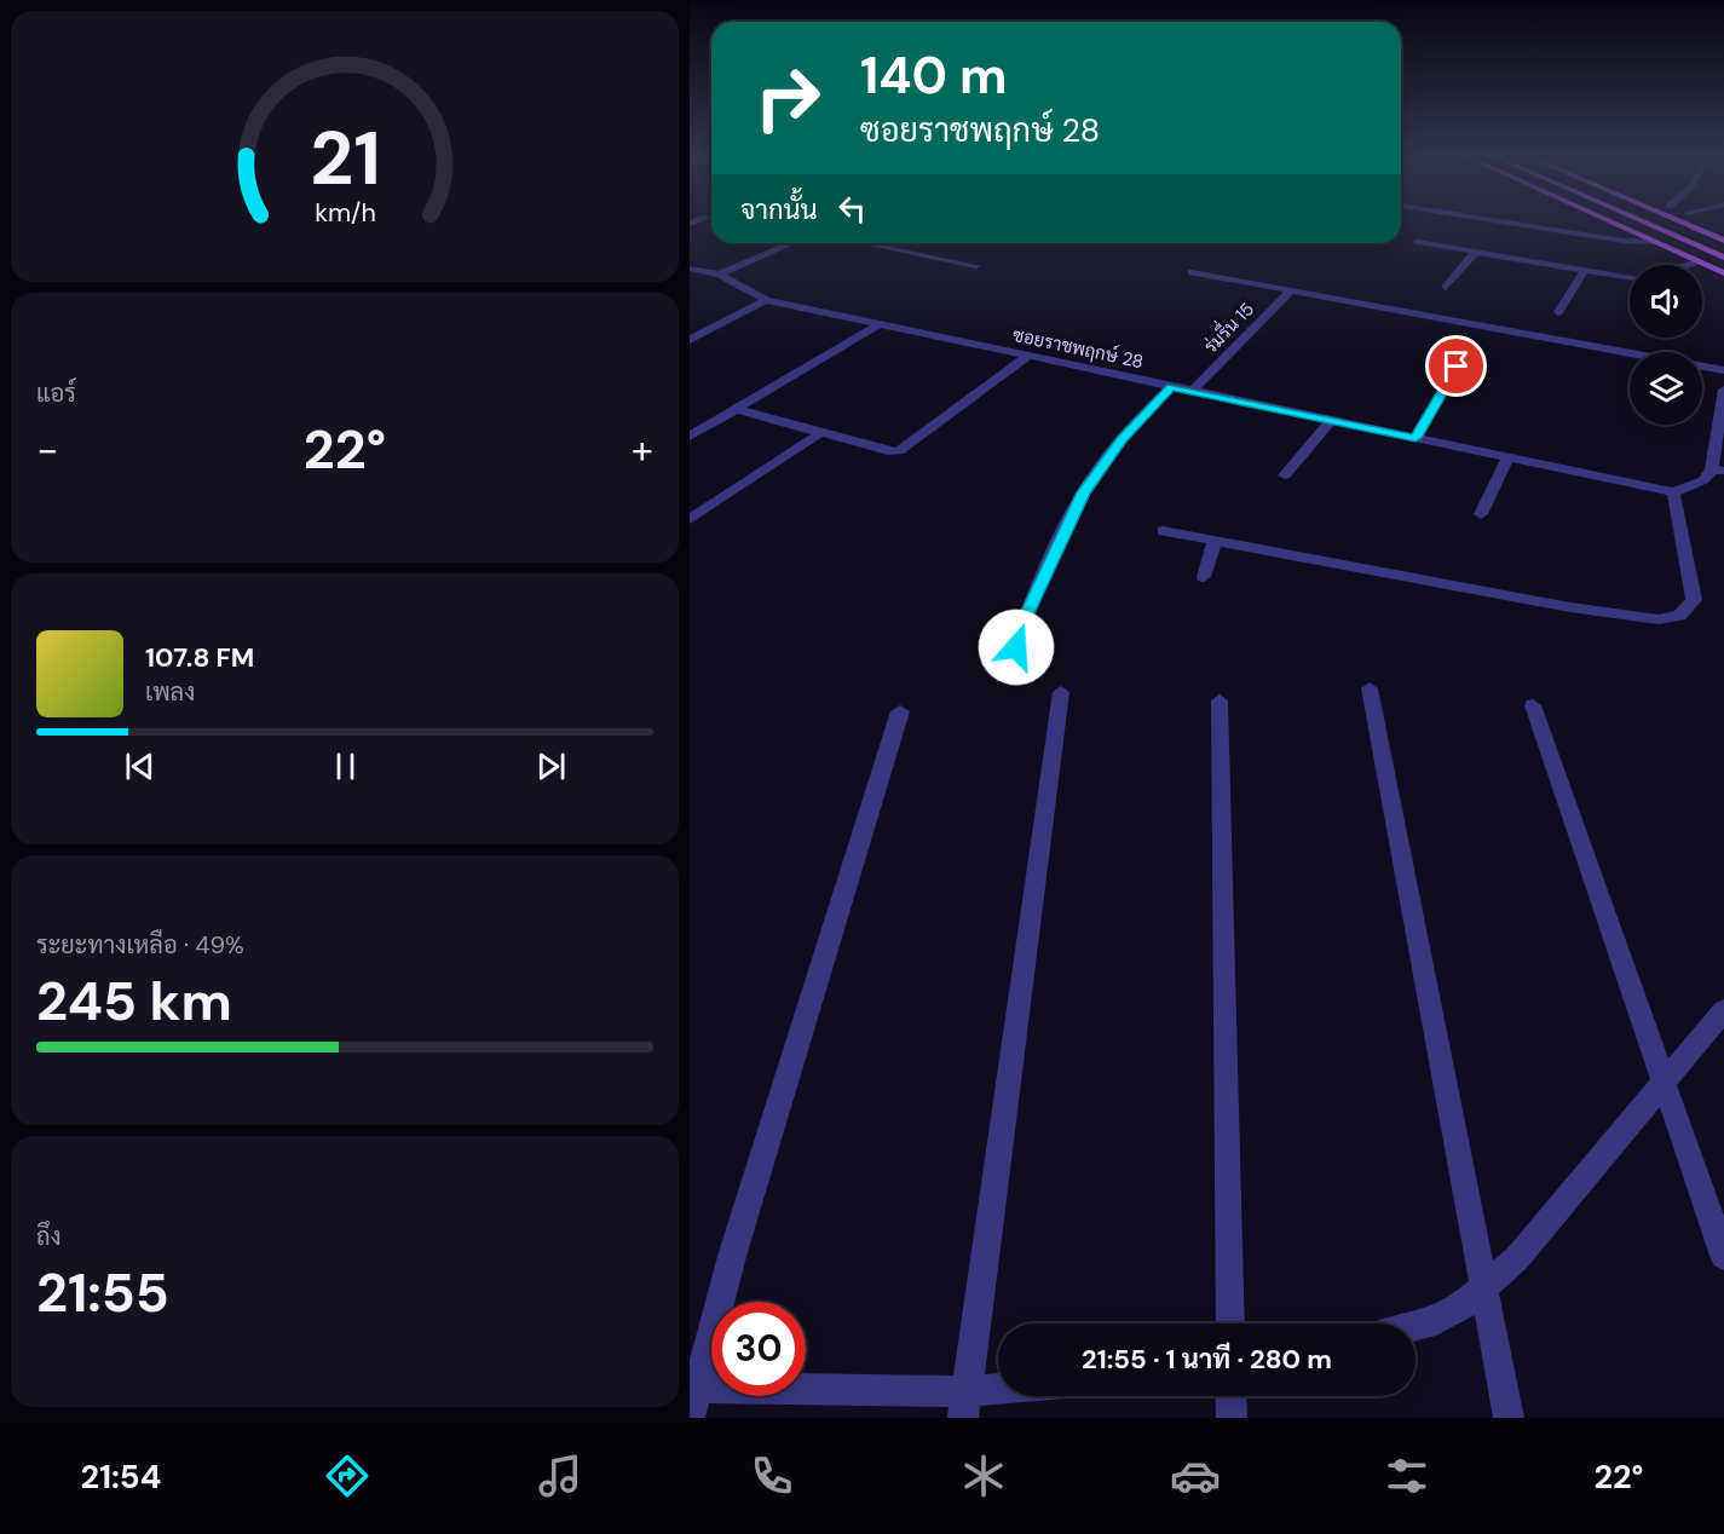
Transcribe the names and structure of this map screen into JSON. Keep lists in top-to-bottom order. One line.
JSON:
{"streets":{"street":["ร่มรื่น 15","ซอยราชพฤกษ์ 28"]},"crossings":[["ร่มรื่น 15","ซอยราชพฤกษ์ 28"]],"page":{"turn":["140 m","ซอยราชพฤกษ์ 28"],"then":"จากนั้น","tile":["แอร์",["ระยะทางเหลือ · 49%","245 km"],["ถึง","21:55"]],"heat":["−","22°","+"],"song":["107.8 FM","เพลง"],"limit":"30","trip":"21:55 · 1 นาที · 280 m","tabs":["21:54","22°"],"gauge":["21","km/h"]}}
